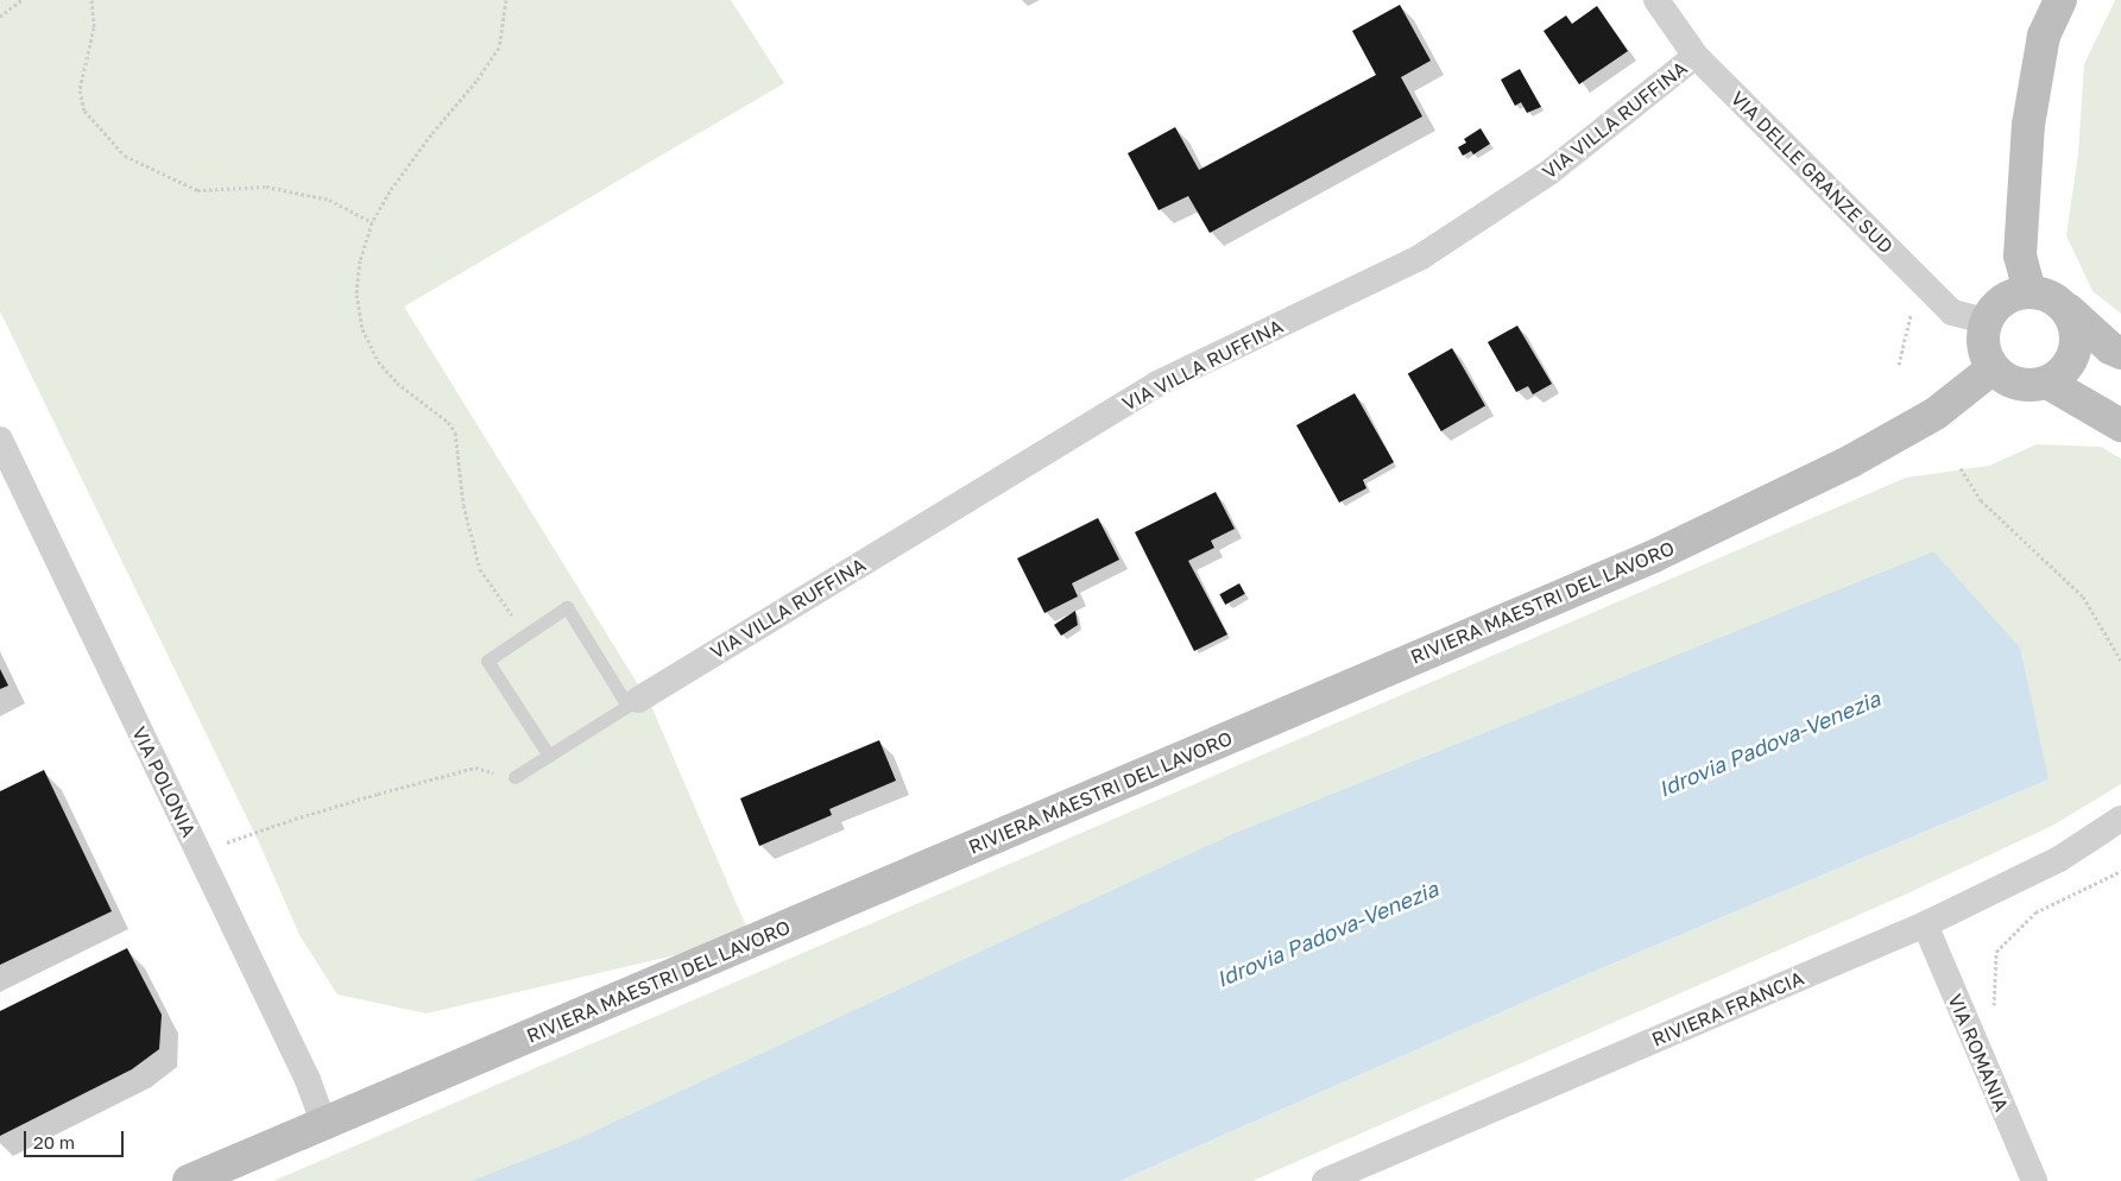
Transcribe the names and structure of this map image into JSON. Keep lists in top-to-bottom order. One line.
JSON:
{"streets":{"street":["VIA VILLA RUFFINA","VIA DELLE GRANZE SUD","RIVIERA MAESTRI DEL LAVORO","VIA POLONIA","RIVIERA FRANCIA","VIA ROMANIA"]},"crossings":[["VIA VILLA RUFFINA","VIA DELLE GRANZE SUD"],["VIA DELLE GRANZE SUD","RIVIERA MAESTRI DEL LAVORO"],["RIVIERA MAESTRI DEL LAVORO","VIA POLONIA"],["RIVIERA FRANCIA","VIA ROMANIA"]],"water":["Idrovia Padova-Venezia"],"scale_bar":"20 m"}
